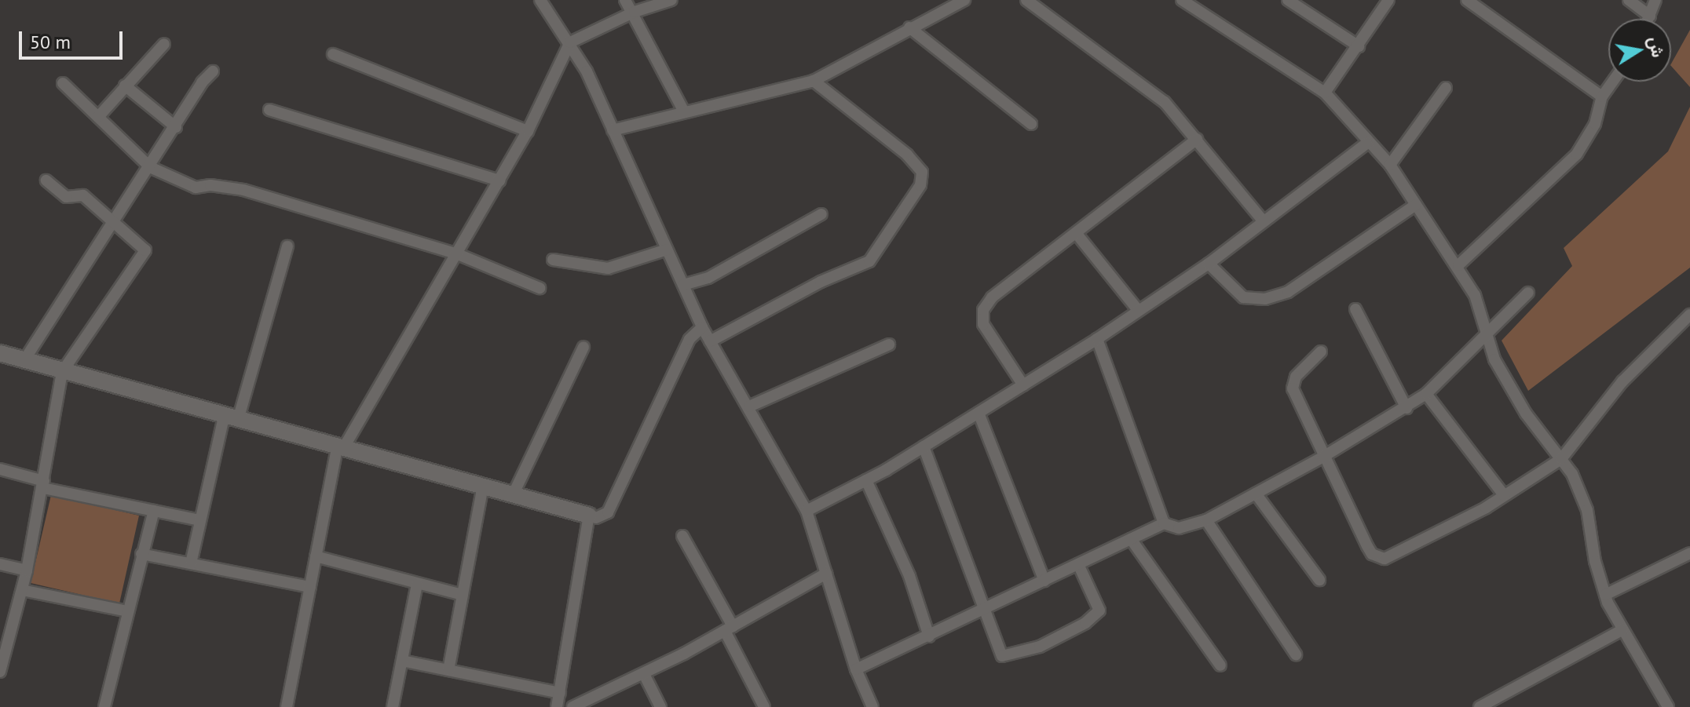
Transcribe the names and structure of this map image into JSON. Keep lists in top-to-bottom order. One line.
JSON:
{"scale_bar":"50 m","north":"right"}
